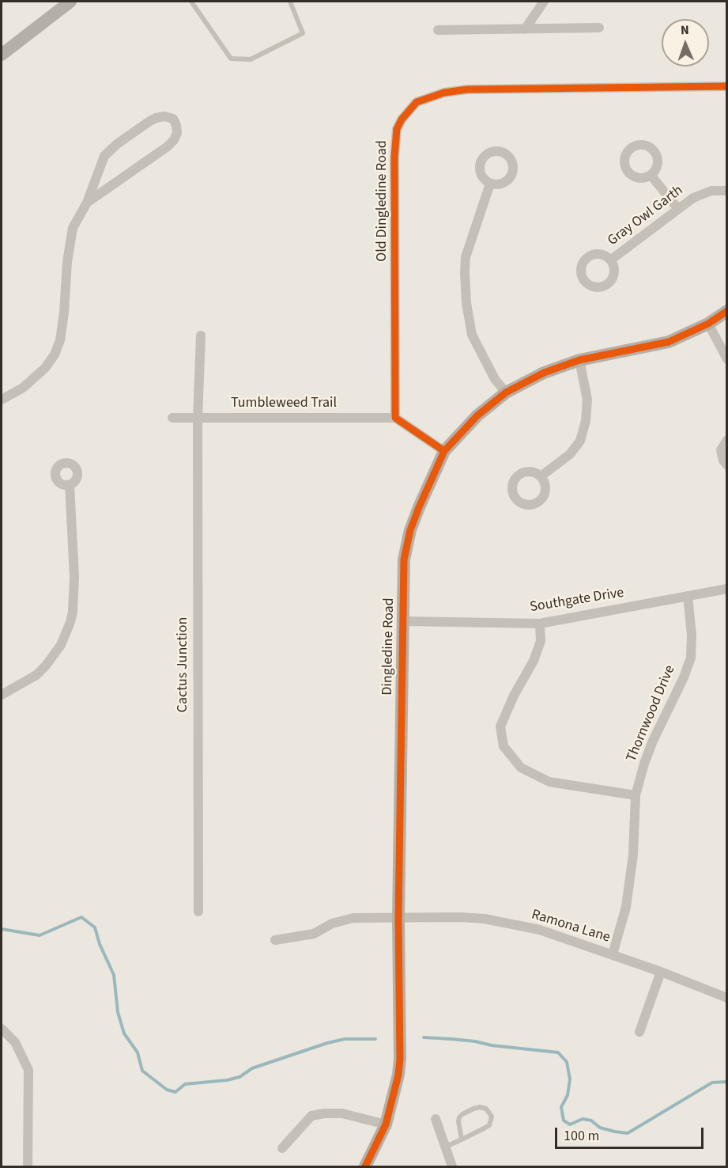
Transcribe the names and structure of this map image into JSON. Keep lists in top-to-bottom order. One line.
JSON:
{"streets":{"street":["Old Dingledine Road","Gray Owl Garth","Tumbleweed Trail","Southgate Drive","Dingledine Road","Cactus Junction","Thornwood Drive","Ramona Lane"]},"crossings":[["Old Dingledine Road","Tumbleweed Trail"],["Tumbleweed Trail","Cactus Junction"],["Southgate Drive","Dingledine Road"],["Southgate Drive","Thornwood Drive"],["Dingledine Road","Ramona Lane"],["Thornwood Drive","Ramona Lane"]],"scale_bar":"100 m","north":"top"}
